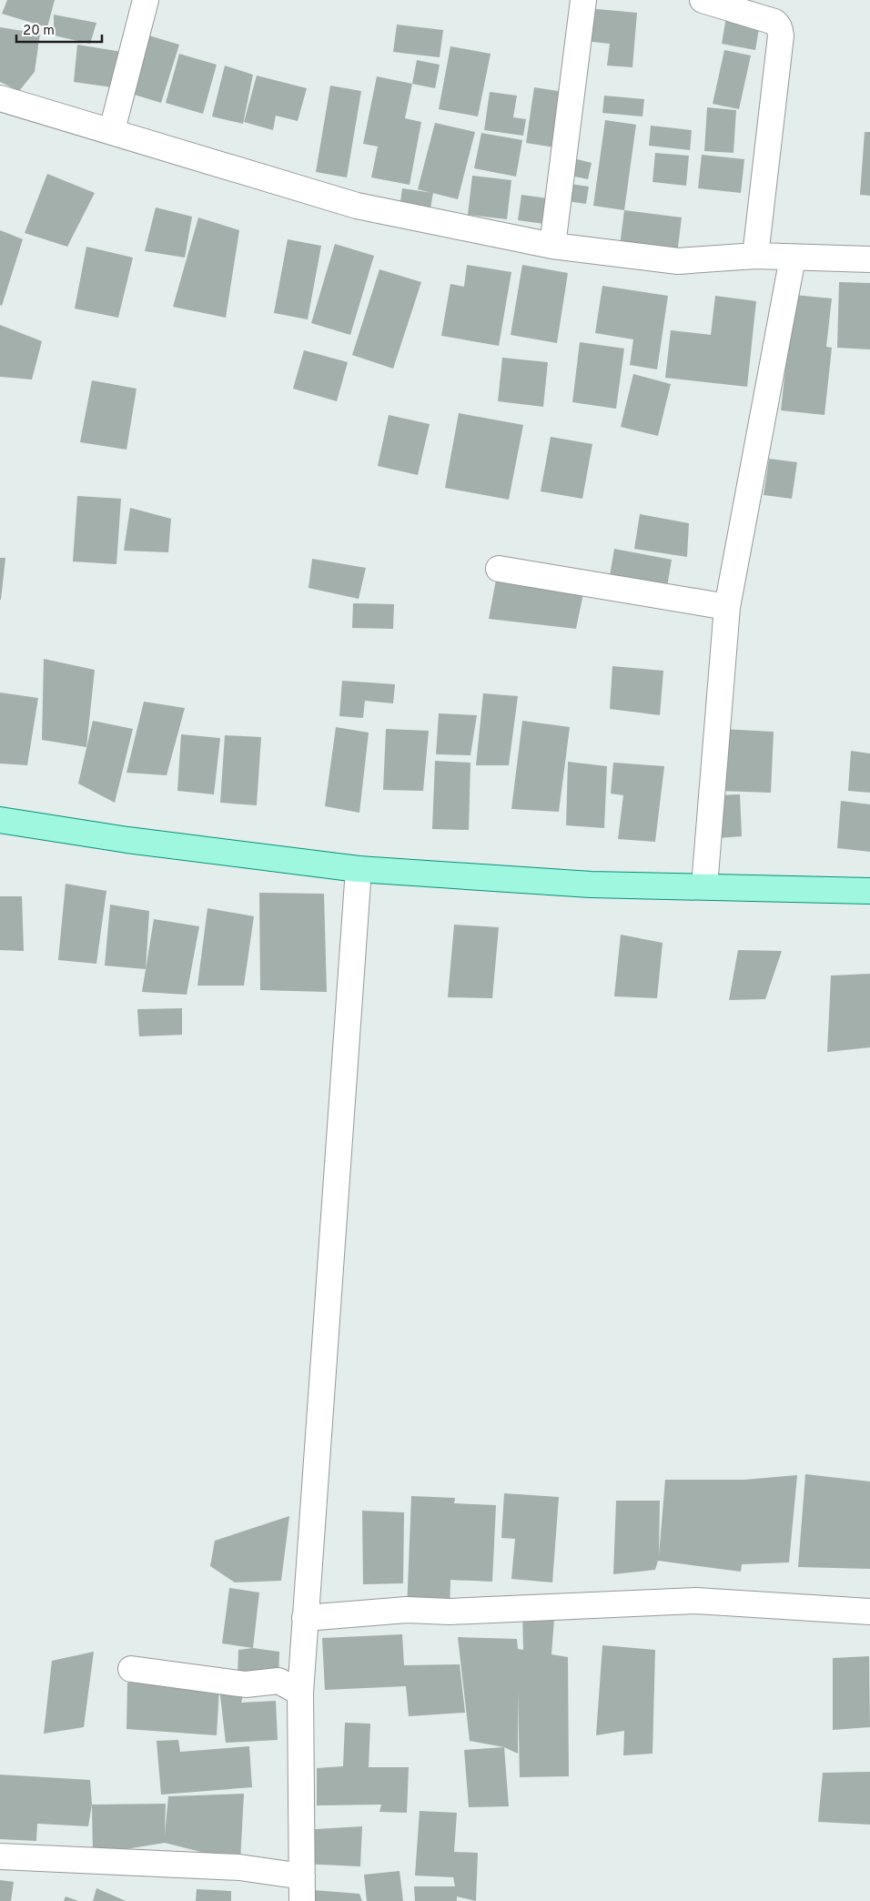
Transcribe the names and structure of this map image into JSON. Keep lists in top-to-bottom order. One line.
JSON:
{"scale_bar":"20 m"}
